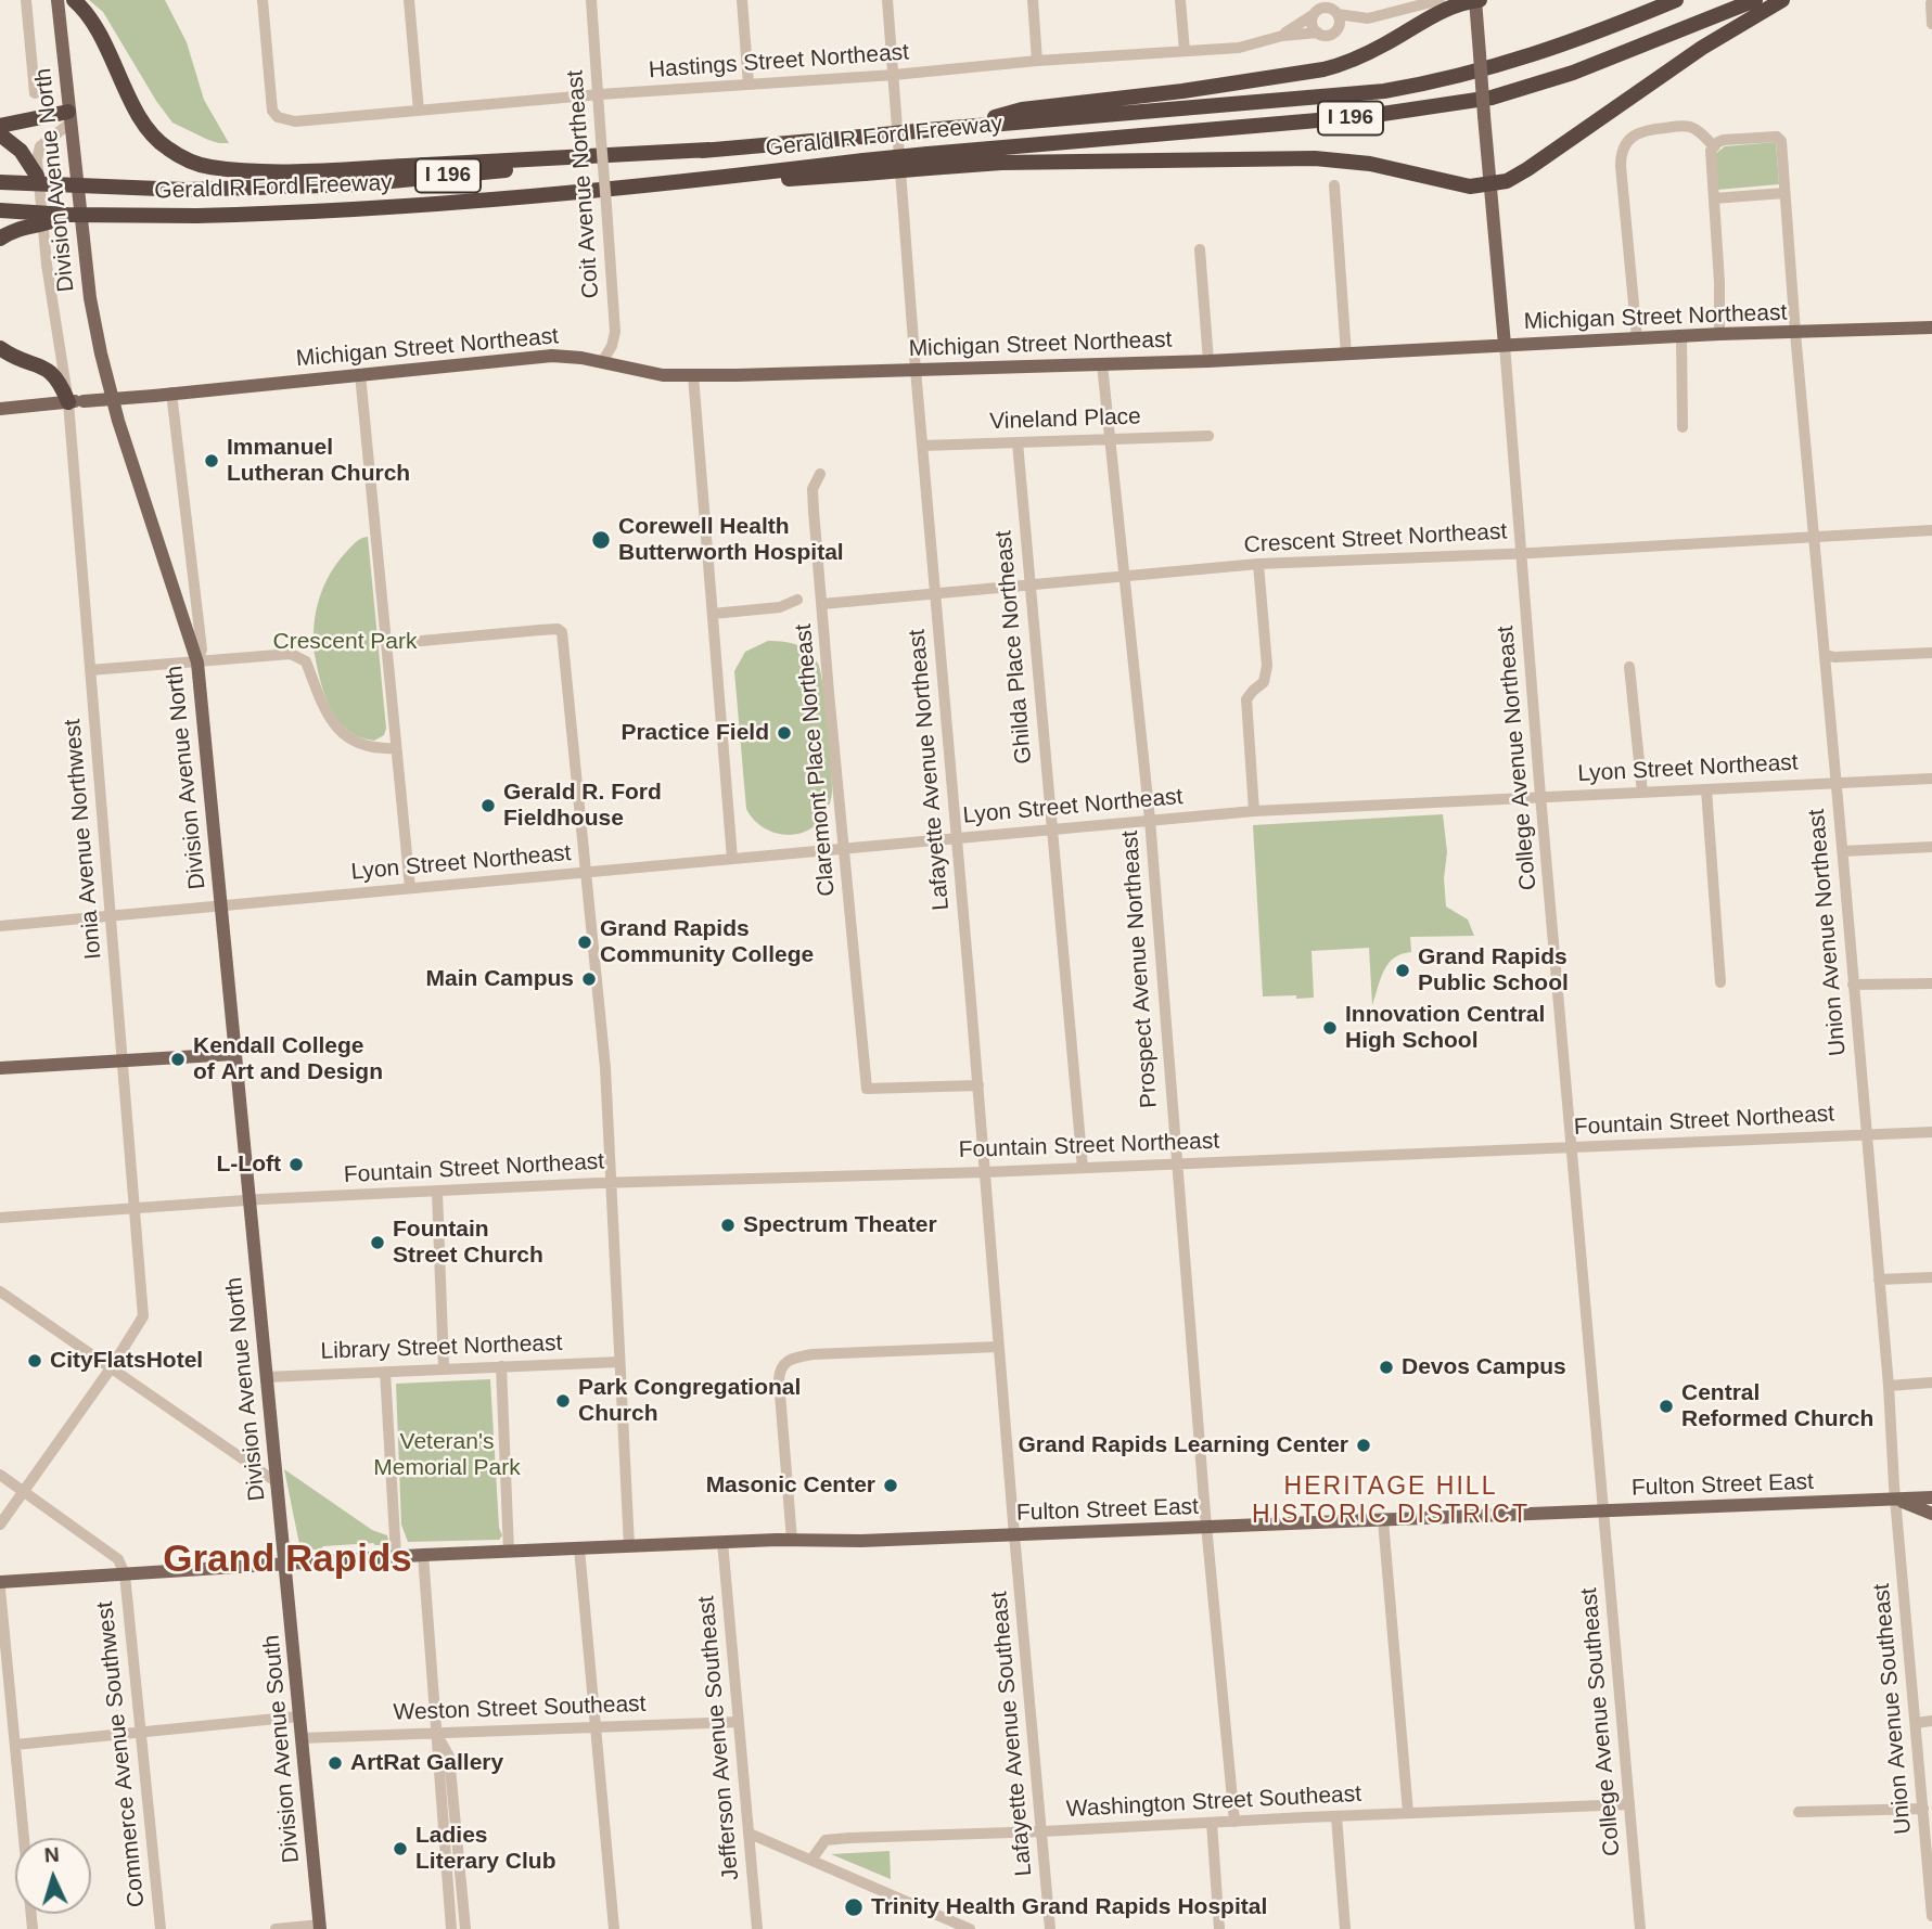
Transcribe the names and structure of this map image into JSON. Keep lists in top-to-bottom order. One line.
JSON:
{"streets":{"highway":["I 196","Gerald R Ford Freeway"],"main road":["Division Avenue North","Michigan Street Northeast","College Avenue Northeast","Fulton Street East","Division Avenue South"],"street":["Hastings Street Northeast","Coit Avenue Northeast","Vineland Place","Crescent Street Northeast","Ghilda Place Northeast","Claremont Place Northeast","Lyon Street Northeast","Lafayette Avenue Northeast","Ionia Avenue Northwest","Union Avenue Northeast","Prospect Avenue Northeast","Fountain Street Northeast","Library Street Northeast","Weston Street Southeast","Union Avenue Southeast","College Avenue Southeast","Lafayette Avenue Southeast","Jefferson Avenue Southeast","Commerce Avenue Southwest","Washington Street Southeast"]},"crossings":[["Hastings Street Northeast","Coit Avenue Northeast"],["Hastings Street Northeast","Lafayette Avenue Northeast"],["Division Avenue North","Lyon Street Northeast"],["Division Avenue North","Ionia Avenue Northwest"],["Division Avenue North","Fountain Street Northeast"],["Division Avenue North","Library Street Northeast"],["Division Avenue North","Fulton Street East"],["Division Avenue North","Division Avenue South"],["Coit Avenue Northeast","Michigan Street Northeast"],["Michigan Street Northeast","College Avenue Northeast"],["Michigan Street Northeast","Lafayette Avenue Northeast"],["Michigan Street Northeast","Ionia Avenue Northwest"],["Michigan Street Northeast","Union Avenue Northeast"],["Michigan Street Northeast","Prospect Avenue Northeast"],["Vineland Place","Ghilda Place Northeast"],["Vineland Place","Lafayette Avenue Northeast"],["Vineland Place","Prospect Avenue Northeast"],["Crescent Street Northeast","Ghilda Place Northeast"],["Crescent Street Northeast","College Avenue Northeast"],["Crescent Street Northeast","Claremont Place Northeast"],["Crescent Street Northeast","Lafayette Avenue Northeast"],["Crescent Street Northeast","Union Avenue Northeast"],["Crescent Street Northeast","Prospect Avenue Northeast"],["Ghilda Place Northeast","Lyon Street Northeast"],["Ghilda Place Northeast","Fountain Street Northeast"],["College Avenue Northeast","Lyon Street Northeast"],["College Avenue Northeast","Fountain Street Northeast"],["College Avenue Northeast","Fulton Street East"],["College Avenue Northeast","College Avenue Southeast"],["Claremont Place Northeast","Lyon Street Northeast"],["Claremont Place Northeast","Lafayette Avenue Northeast"],["Lyon Street Northeast","Lafayette Avenue Northeast"],["Lyon Street Northeast","Ionia Avenue Northwest"],["Lyon Street Northeast","Union Avenue Northeast"],["Lyon Street Northeast","Prospect Avenue Northeast"],["Lafayette Avenue Northeast","Fountain Street Northeast"],["Lafayette Avenue Northeast","Fulton Street East"],["Lafayette Avenue Northeast","Lafayette Avenue Southeast"],["Ionia Avenue Northwest","Fountain Street Northeast"],["Union Avenue Northeast","Fountain Street Northeast"],["Union Avenue Northeast","Fulton Street East"],["Union Avenue Northeast","Union Avenue Southeast"],["Prospect Avenue Northeast","Fountain Street Northeast"],["Prospect Avenue Northeast","Fulton Street East"],["Prospect Avenue Northeast","Washington Street Southeast"],["Fulton Street East","Union Avenue Southeast"],["Fulton Street East","College Avenue Southeast"],["Fulton Street East","Lafayette Avenue Southeast"],["Fulton Street East","Jefferson Avenue Southeast"],["Fulton Street East","Division Avenue South"],["Fulton Street East","Commerce Avenue Southwest"],["Weston Street Southeast","Jefferson Avenue Southeast"],["Weston Street Southeast","Division Avenue South"],["College Avenue Southeast","Washington Street Southeast"],["Lafayette Avenue Southeast","Washington Street Southeast"]],"districts":["HERITAGE HILL HISTORIC DISTRICT","Grand Rapids"],"parks":["Crescent Park","Veteran's Memorial Park"],"places":["Immanuel Lutheran Church","Corewell Health Butterworth Hospital","Practice Field","Gerald R. Ford Fieldhouse","Grand Rapids Community College","Grand Rapids Public School","Main Campus","Innovation Central High School","Kendall College of Art and Design","L-Loft","Spectrum Theater","Fountain Street Church","CityFlatsHotel","Devos Campus","Park Congregational Church","Central Reformed Church","Grand Rapids Learning Center","Masonic Center","ArtRat Gallery","Ladies Literary Club","Trinity Health Grand Rapids Hospital"],"north":"top"}
